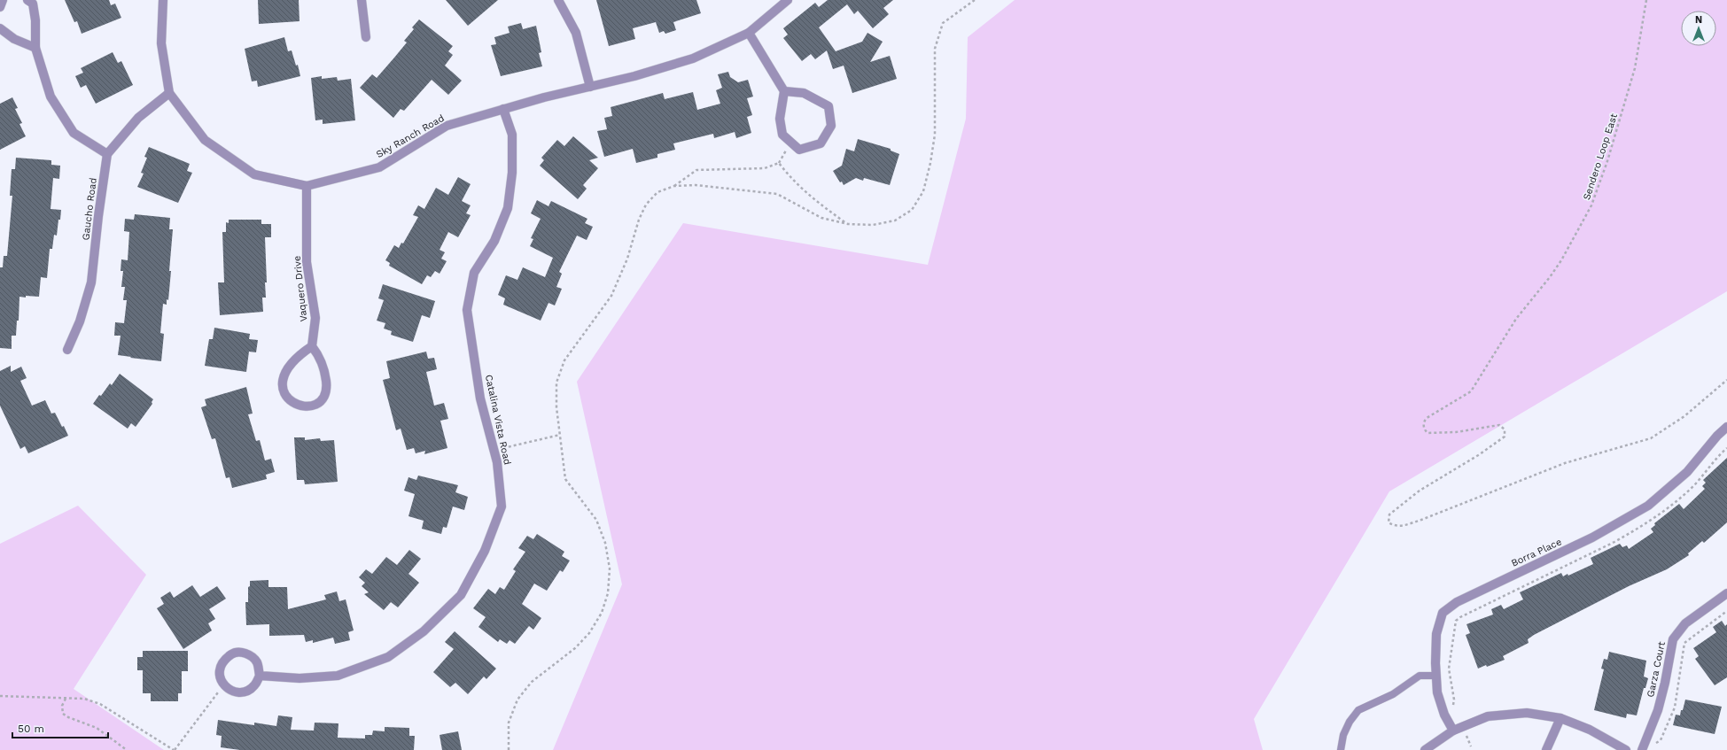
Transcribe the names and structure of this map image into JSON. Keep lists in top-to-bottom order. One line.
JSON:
{"streets":{"street":["Sky Ranch Road","Gaucho Road","Vaquero Drive","Catalina Vista Road","Borra Place","Garza Court"],"path":["Sendero Loop East"]},"crossings":[["Sky Ranch Road","Vaquero Drive"],["Sky Ranch Road","Catalina Vista Road"]],"scale_bar":"50 m","north":"top"}
